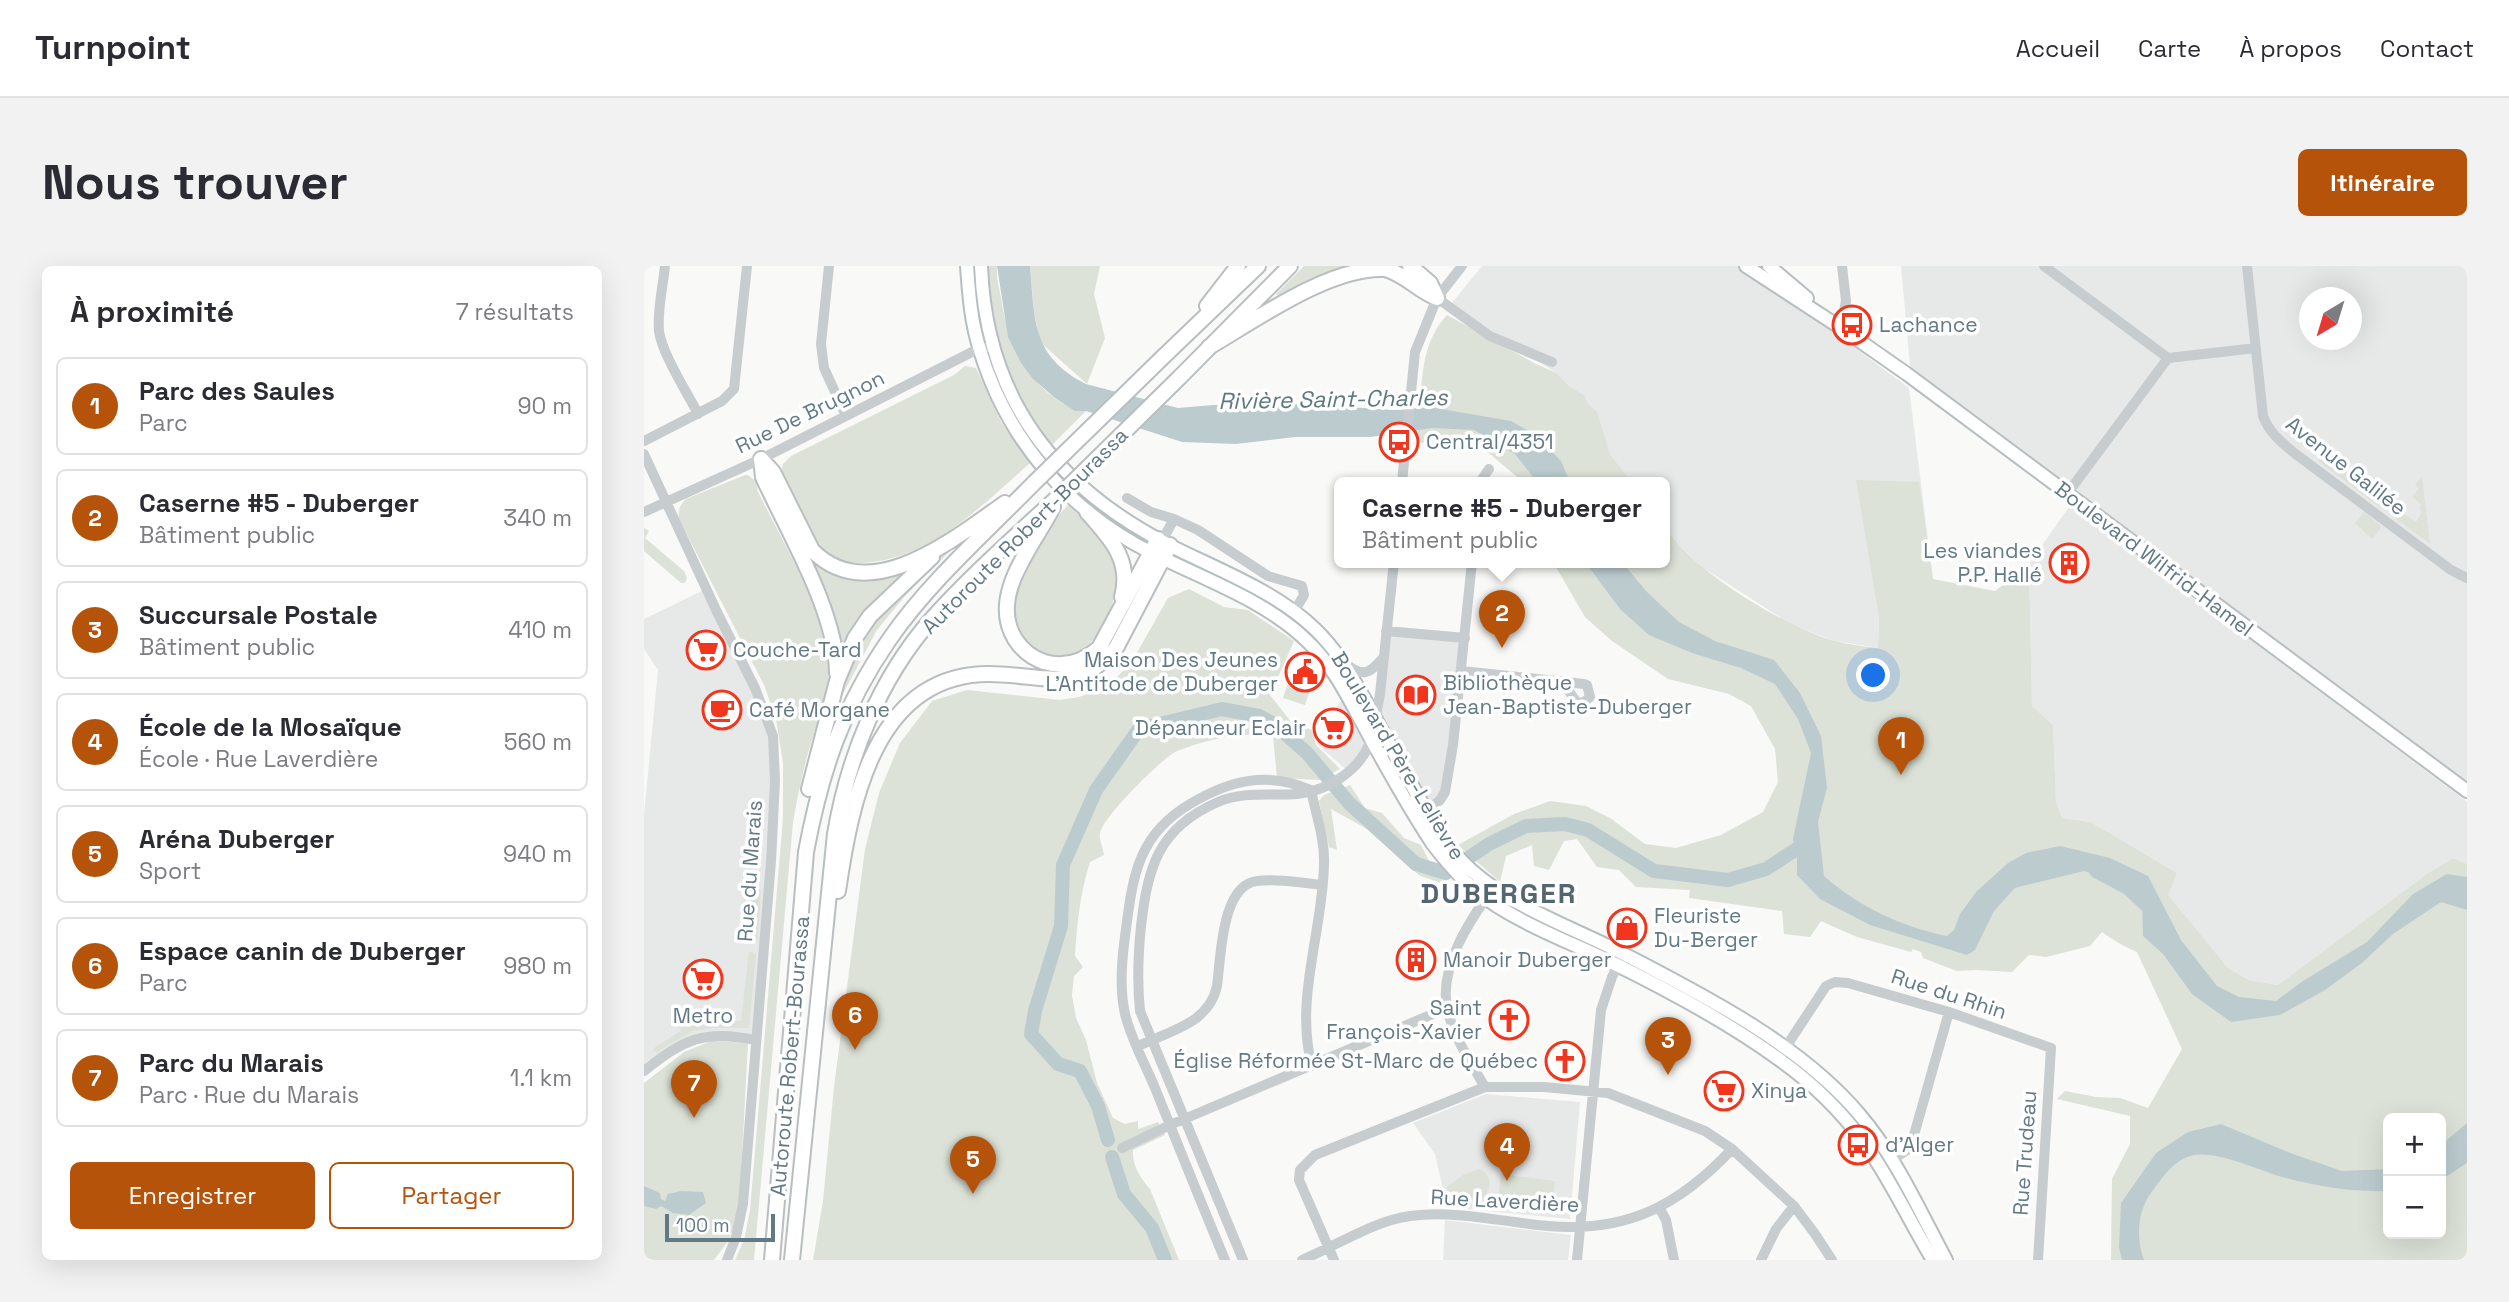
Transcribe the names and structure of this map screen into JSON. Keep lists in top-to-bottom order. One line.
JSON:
{"streets":{"highway":["Autoroute Robert-Bourassa"],"main road":["Boulevard Wilfrid-Hamel","Boulevard Père-Lelièvre"],"street":["Rue De Brugnon","Avenue Galilée","Rue du Marais","Rue du Rhin","Rue Trudeau","Rue Laverdière"]},"crossings":[["Rue De Brugnon","Boulevard Père-Lelièvre"],["Rue De Brugnon","Rue du Marais"],["Boulevard Père-Lelièvre","Rue du Rhin"],["Rue du Rhin","Rue Trudeau"]],"districts":["DUBERGER"],"water":["Rivière Saint-Charles"],"places":{"bus stop":["Lachance","Central/4351","d'Alger"],"building":["Les viandes P.P. Hallé","Manoir Duberger"],"supermarket":["Couche-Tard","Dépanneur Eclair","Metro","Xinya"],"public building":["Maison Des Jeunes L'Antitode de Duberger"],"library":["Bibliothèque Jean-Baptiste-Duberger"],"cafe":["Café Morgane"],"shop":["Fleuriste Du-Berger"],"church":["Saint François-Xavier","Église Réformée St-Marc de Québec"]},"scale_bar":"100 m","north":"bottom left","page":{"header":"Turnpoint","nav":["Accueil","Carte","À propos","Contact"],"buttons":["Itinéraire",["Enregistrer","Partager"]],"title":"Nous trouver","heading":["À proximité","7 résultats"],"list":[{"mark":"1","name":"Parc des Saules","note":"Parc","value":"90 m"},{"mark":"2","name":"Caserne #5 - Duberger","note":"Bâtiment public","value":"340 m"},{"mark":"3","name":"Succursale Postale","note":"Bâtiment public","value":"410 m"},{"mark":"4","name":"École de la Mosaïque","note":"École · Rue Laverdière","value":"560 m"},{"mark":"5","name":"Aréna Duberger","note":"Sport","value":"940 m"},{"mark":"6","name":"Espace canin de Duberger","note":"Parc","value":"980 m"},{"mark":"7","name":"Parc du Marais","note":"Parc · Rue du Marais","value":"1.1 km"}],"popup":["Caserne #5 - Duberger","Bâtiment public"],"pins":["2","1","6","3","7","4","5"],"map_buttons":["+","−"],"scale":"100 m"}}
